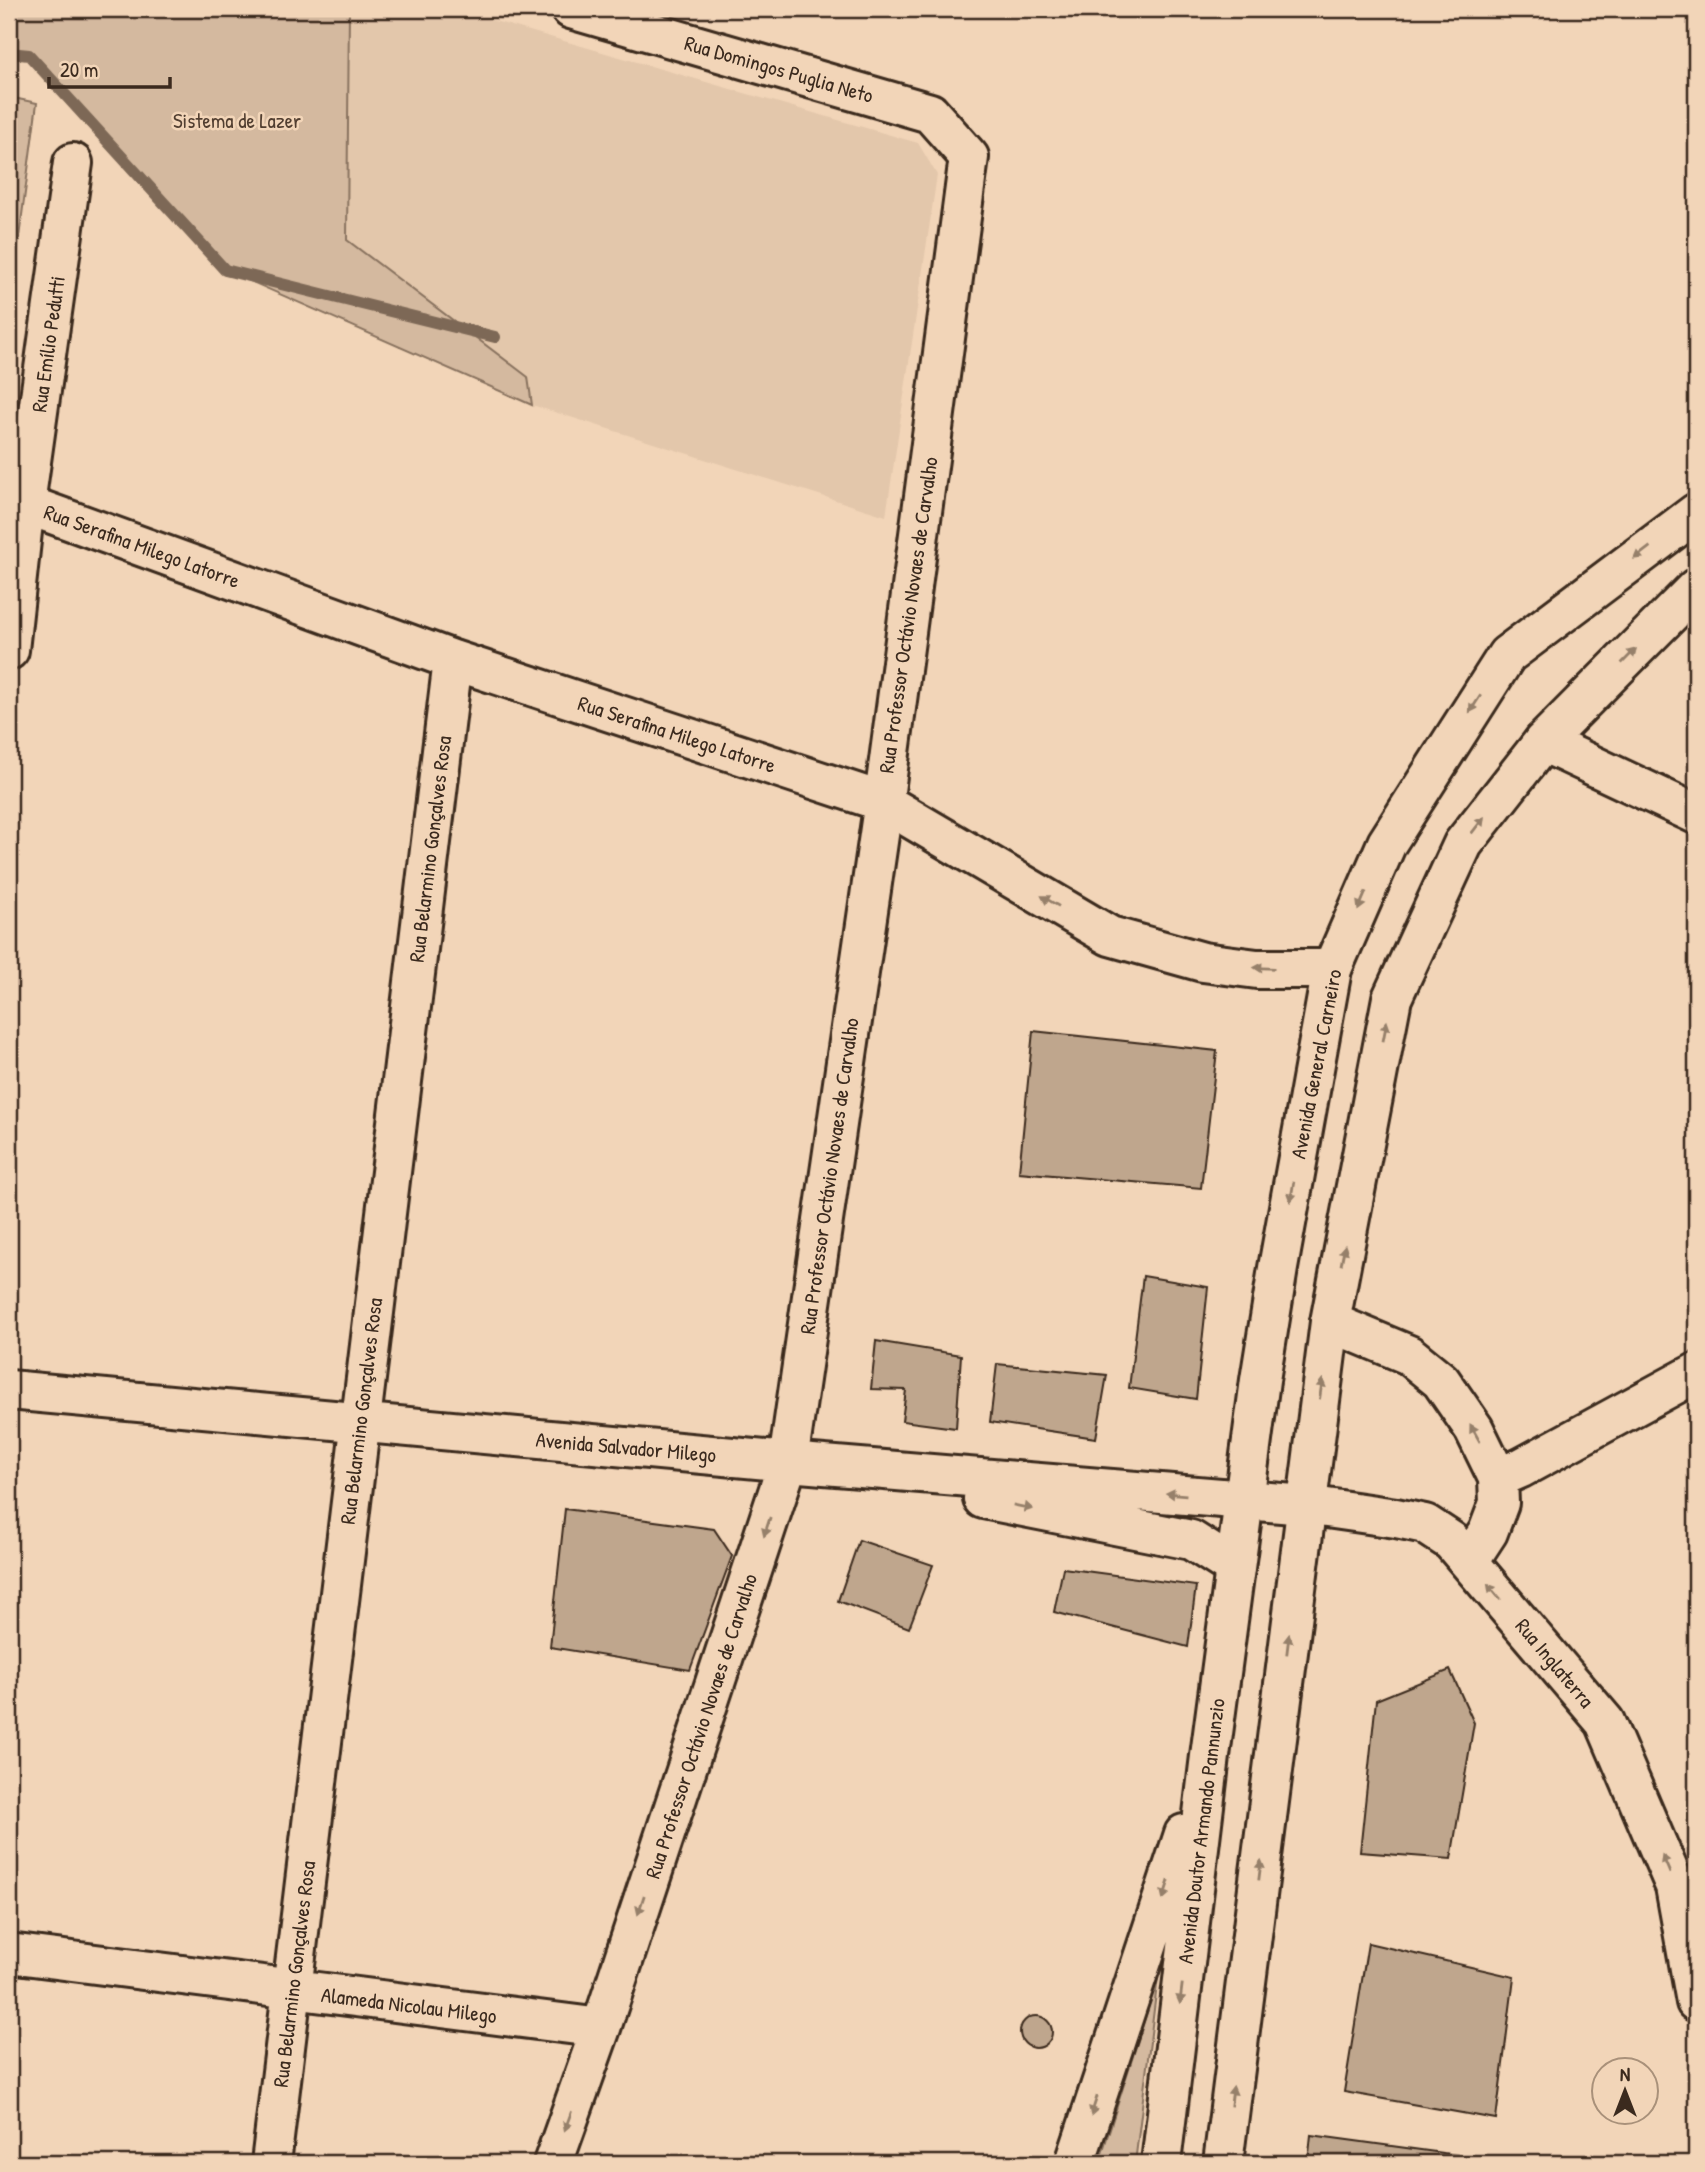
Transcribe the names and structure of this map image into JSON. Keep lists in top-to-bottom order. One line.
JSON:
{"streets":{"street":["Rua Domingos Puglia Neto","Rua Emílio Pedutti","Rua Serafina Milego Latorre","Rua Professor Octávio Novaes de Carvalho","Rua Belarmino Gonçalves Rosa","Avenida General Carneiro","Avenida Salvador Milego","Rua Inglaterra","Avenida Doutor Armando Pannunzio","Alameda Nicolau Milego"]},"crossings":[["Rua Domingos Puglia Neto","Rua Professor Octávio Novaes de Carvalho"],["Rua Emílio Pedutti","Rua Serafina Milego Latorre"],["Rua Serafina Milego Latorre","Rua Professor Octávio Novaes de Carvalho"],["Rua Serafina Milego Latorre","Rua Belarmino Gonçalves Rosa"],["Rua Serafina Milego Latorre","Avenida General Carneiro"],["Rua Professor Octávio Novaes de Carvalho","Avenida Salvador Milego"],["Rua Professor Octávio Novaes de Carvalho","Alameda Nicolau Milego"],["Rua Belarmino Gonçalves Rosa","Avenida Salvador Milego"],["Rua Belarmino Gonçalves Rosa","Alameda Nicolau Milego"],["Avenida General Carneiro","Avenida Salvador Milego"],["Avenida General Carneiro","Rua Inglaterra"],["Avenida General Carneiro","Avenida Doutor Armando Pannunzio"],["Avenida Salvador Milego","Rua Inglaterra"],["Avenida Salvador Milego","Avenida Doutor Armando Pannunzio"],["Rua Inglaterra","Avenida Doutor Armando Pannunzio"]],"one_way":["Rua Professor Octávio Novaes de Carvalho","Rua Inglaterra"],"parks":["Sistema de Lazer"],"scale_bar":"20 m","north":"top"}
